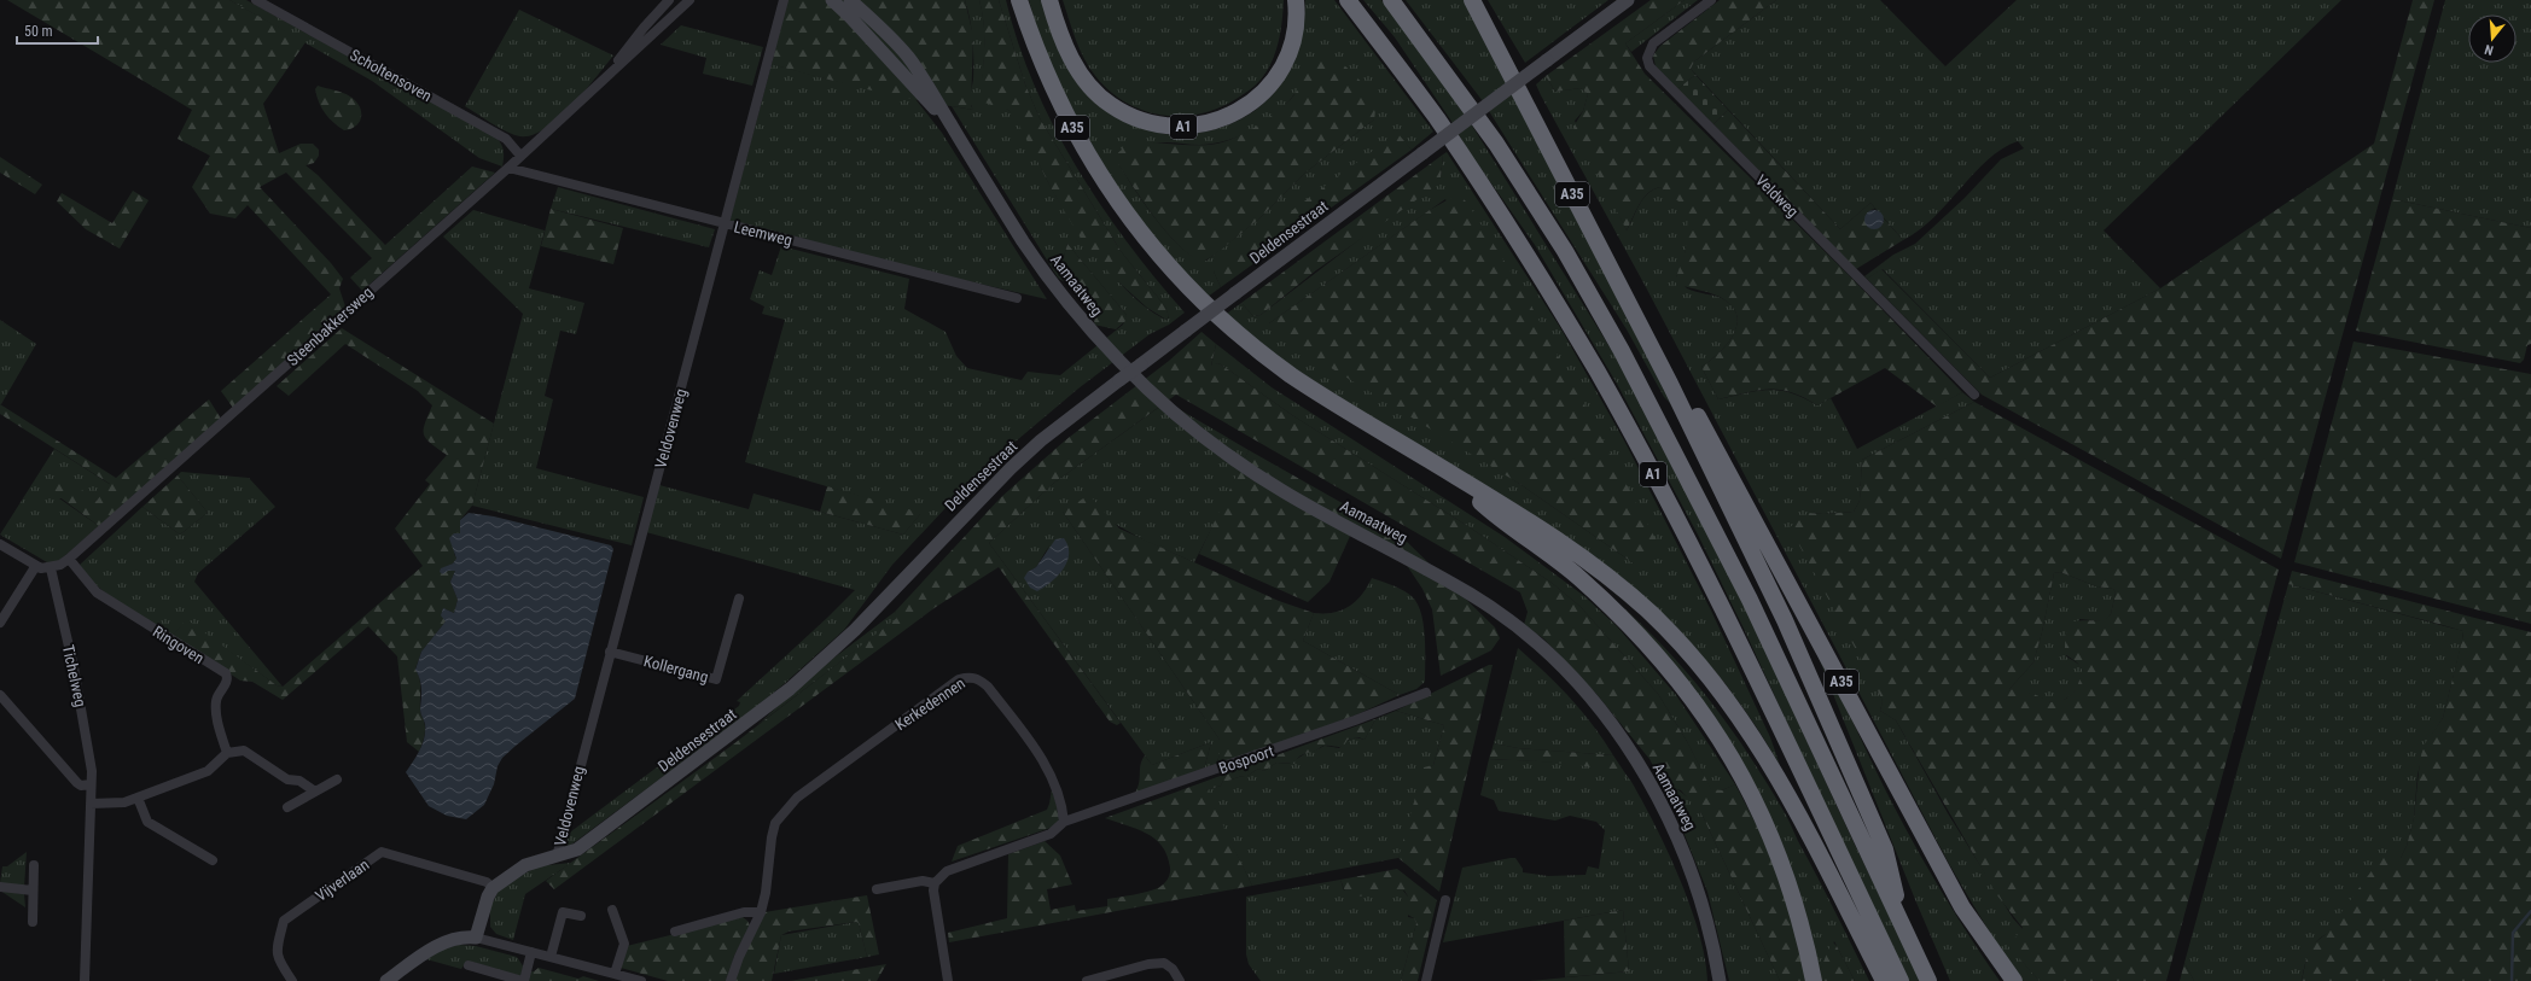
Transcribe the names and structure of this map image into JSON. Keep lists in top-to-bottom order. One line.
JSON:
{"streets":{"highway":["A1","A35"],"street":["Scholtensoven","Veldweg","Deldensestraat","Leemweg","Aamaatweg","Steenbakkersweg","Veldovenweg","Ringoven","Kollergang","Tichelweg","Kerkedennen","Bospoort","Vijverlaan"]},"crossings":[["Scholtensoven","Steenbakkersweg"],["A1","A35"],["Deldensestraat","Veldovenweg"],["Deldensestraat","Vijverlaan"],["Leemweg","Steenbakkersweg"],["Leemweg","Veldovenweg"],["Steenbakkersweg","Ringoven"],["Steenbakkersweg","Tichelweg"],["Veldovenweg","Kollergang"],["Kerkedennen","Bospoort"]],"scale_bar":"50 m","north":"bottom"}
